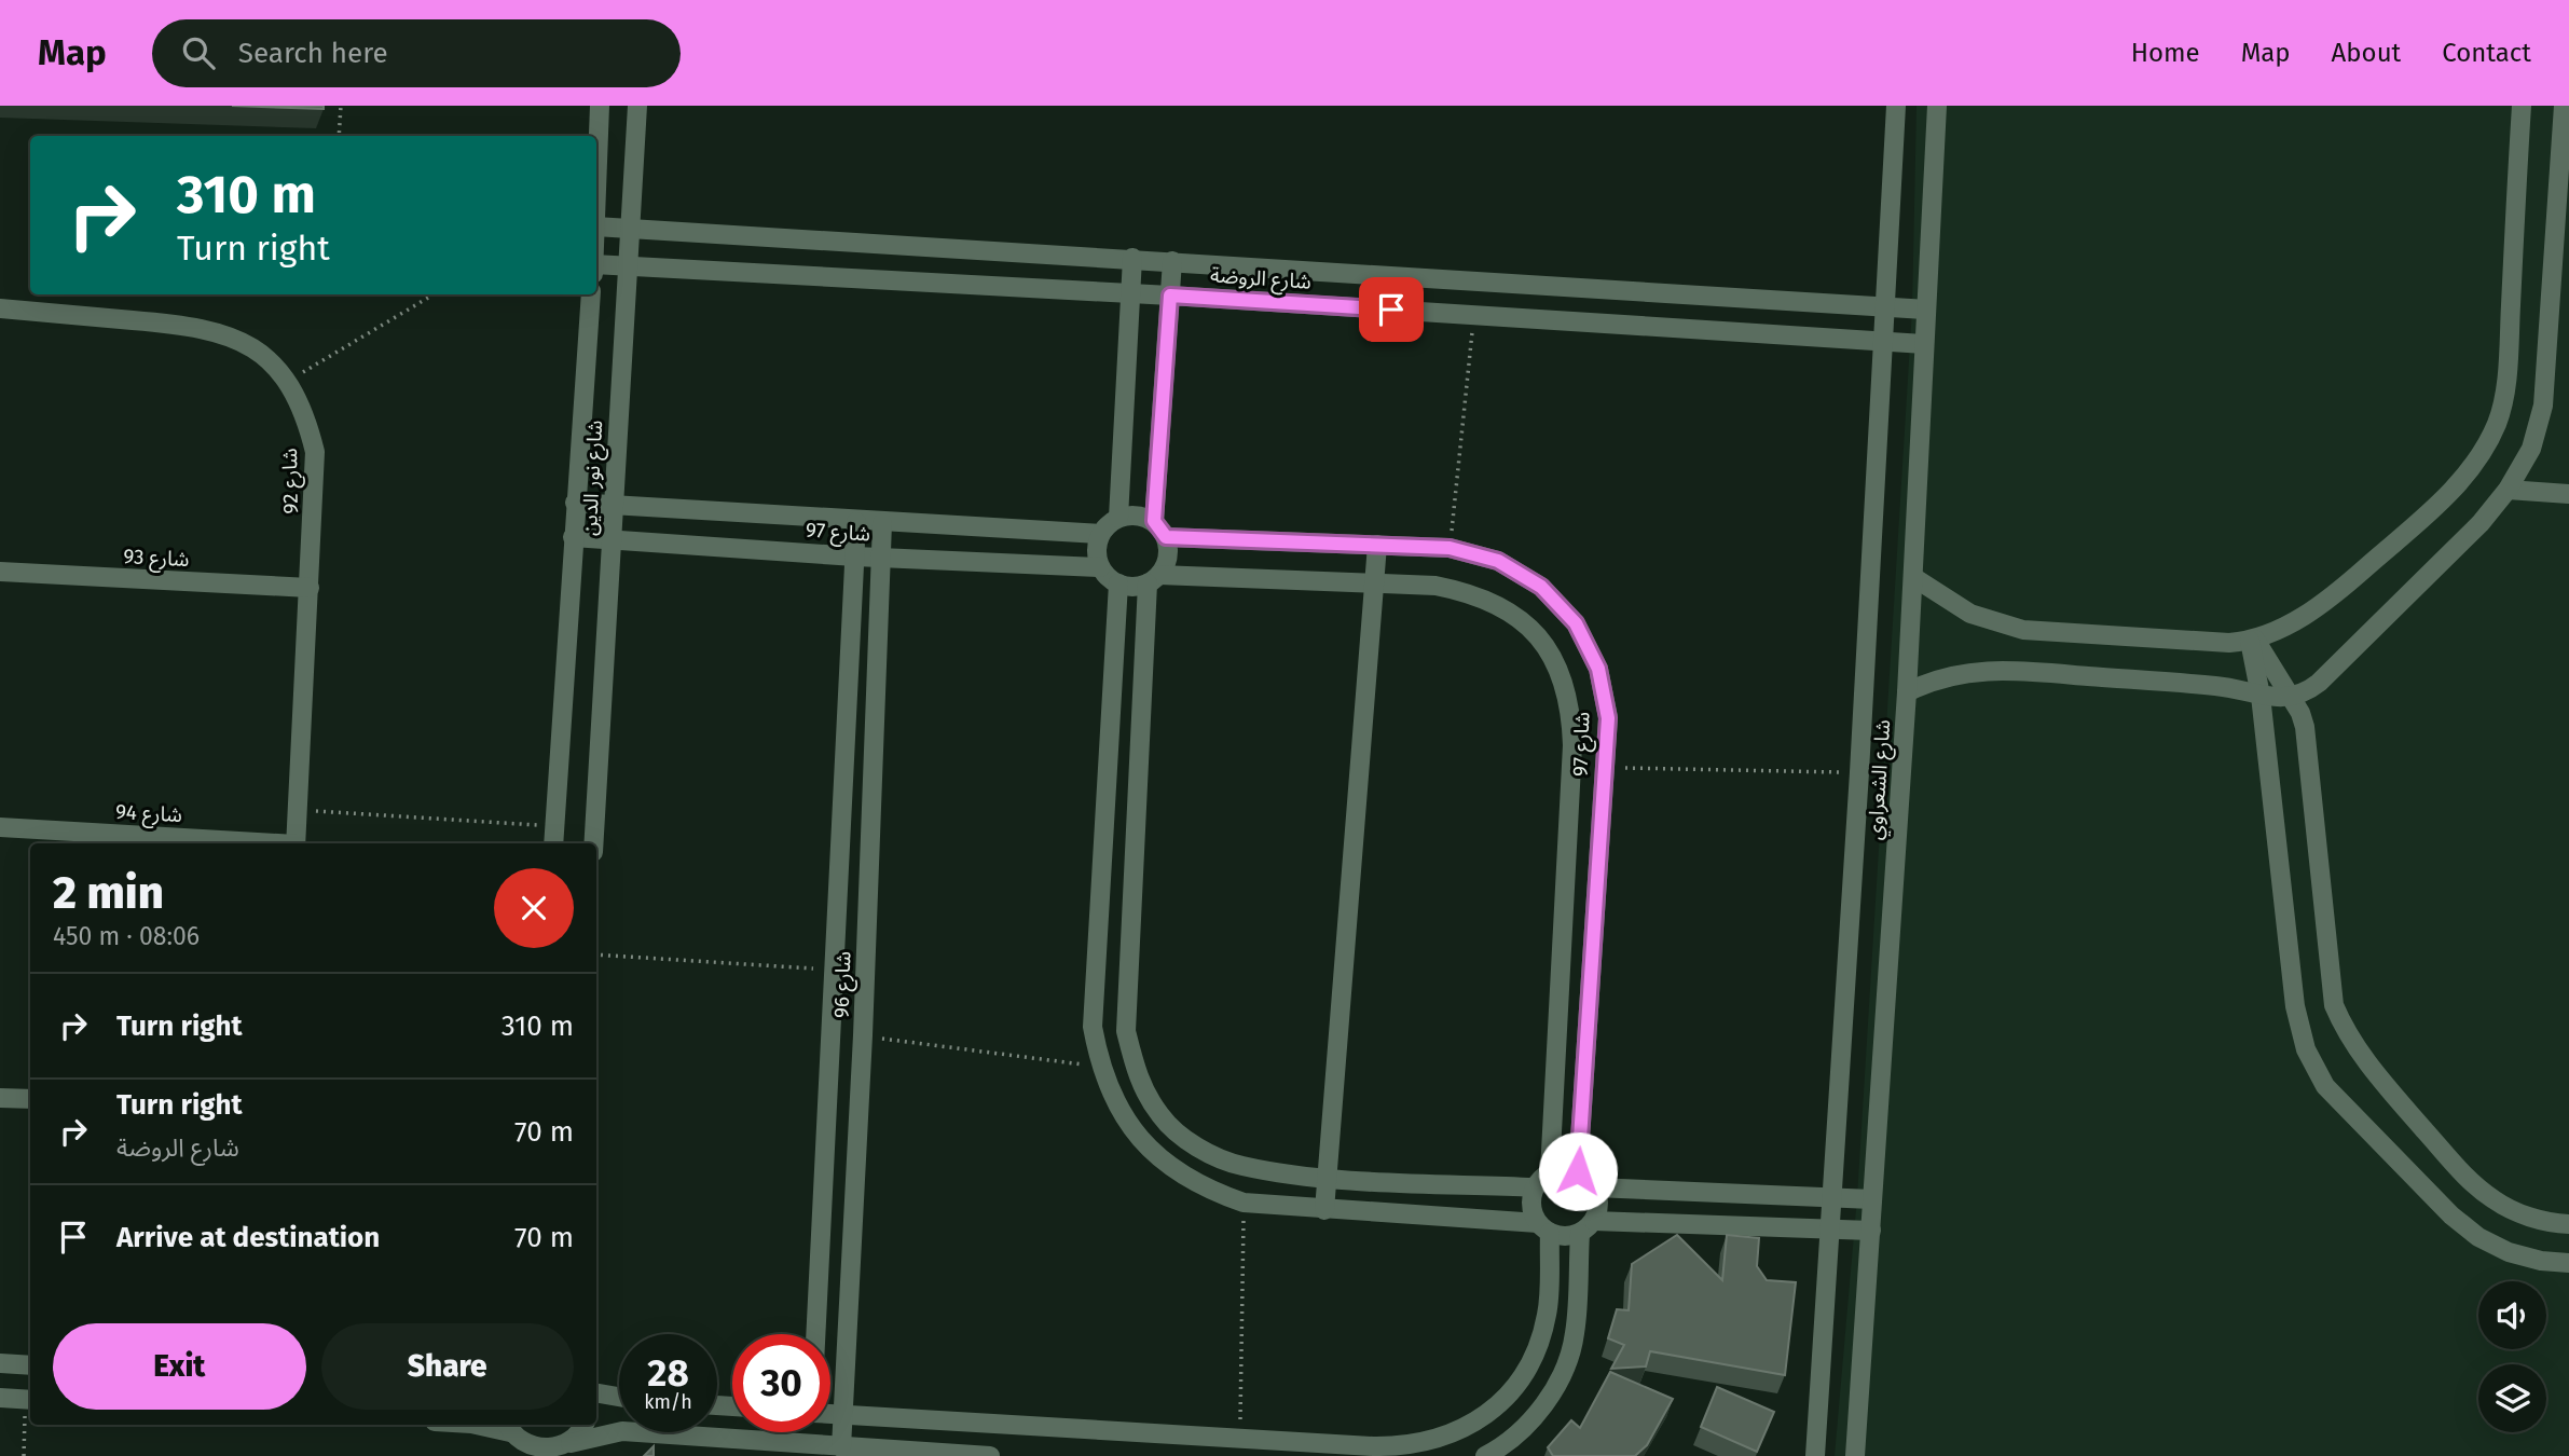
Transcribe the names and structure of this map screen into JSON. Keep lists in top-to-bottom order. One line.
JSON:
{"streets":{"street":["شارع الروضة","شارع نور الدين","شارع 92","شارع 97","شارع 93","شارع الشعراوي","شارع 94","شارع 96"]},"crossings":[["شارع الروضة","شارع نور الدين"],["شارع الروضة","شارع الشعراوي"],["شارع نور الدين","شارع 97"],["شارع 92","شارع 93"],["شارع 97","شارع 96"]],"page":{"header":"Map","search":"Search here","nav":["Home","Map","About","Contact"],"turn":["310 m","Turn right"],"heading":["2 min","450 m · 08:06"],"list":[{"name":"Turn right","value":"310 m"},{"name":"Turn right","note":"شارع الروضة","value":"70 m"},{"name":"Arrive at destination","value":"70 m"}],"buttons":["Exit","Share"],"speed":"28 km/h","limit":"30"}}
